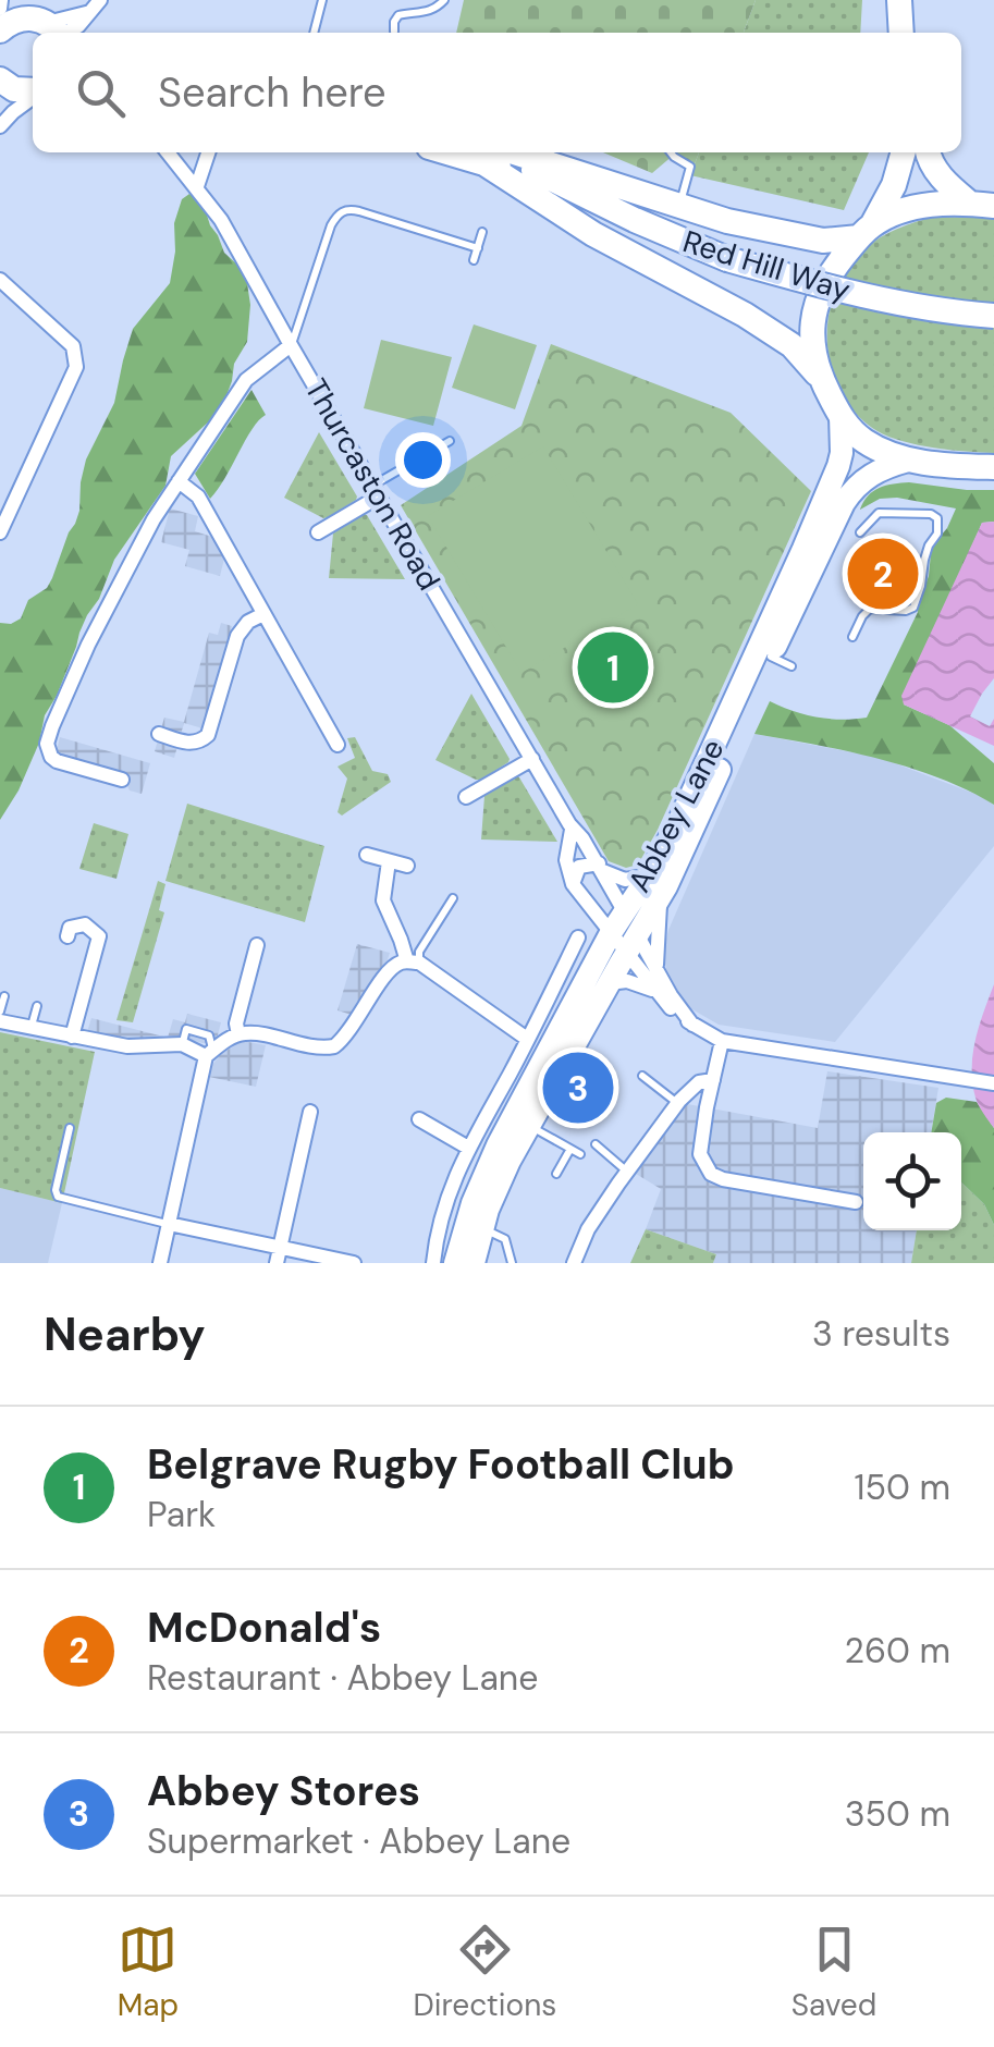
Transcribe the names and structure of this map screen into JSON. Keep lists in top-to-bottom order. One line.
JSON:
{"streets":{"highway":["Red Hill Way"],"main road":["Abbey Lane"],"street":["Thurcaston Road"]},"crossings":[["Thurcaston Road","Abbey Lane"]],"page":{"search":"Search here","pins":["2","1","3"],"heading":["Nearby","3 results"],"list":[{"mark":"1","name":"Belgrave Rugby Football Club","note":"Park","value":"150 m"},{"mark":"2","name":"McDonald's","note":"Restaurant · Abbey Lane","value":"260 m"},{"mark":"3","name":"Abbey Stores","note":"Supermarket · Abbey Lane","value":"350 m"}],"nav":["Map","Directions","Saved"]}}
